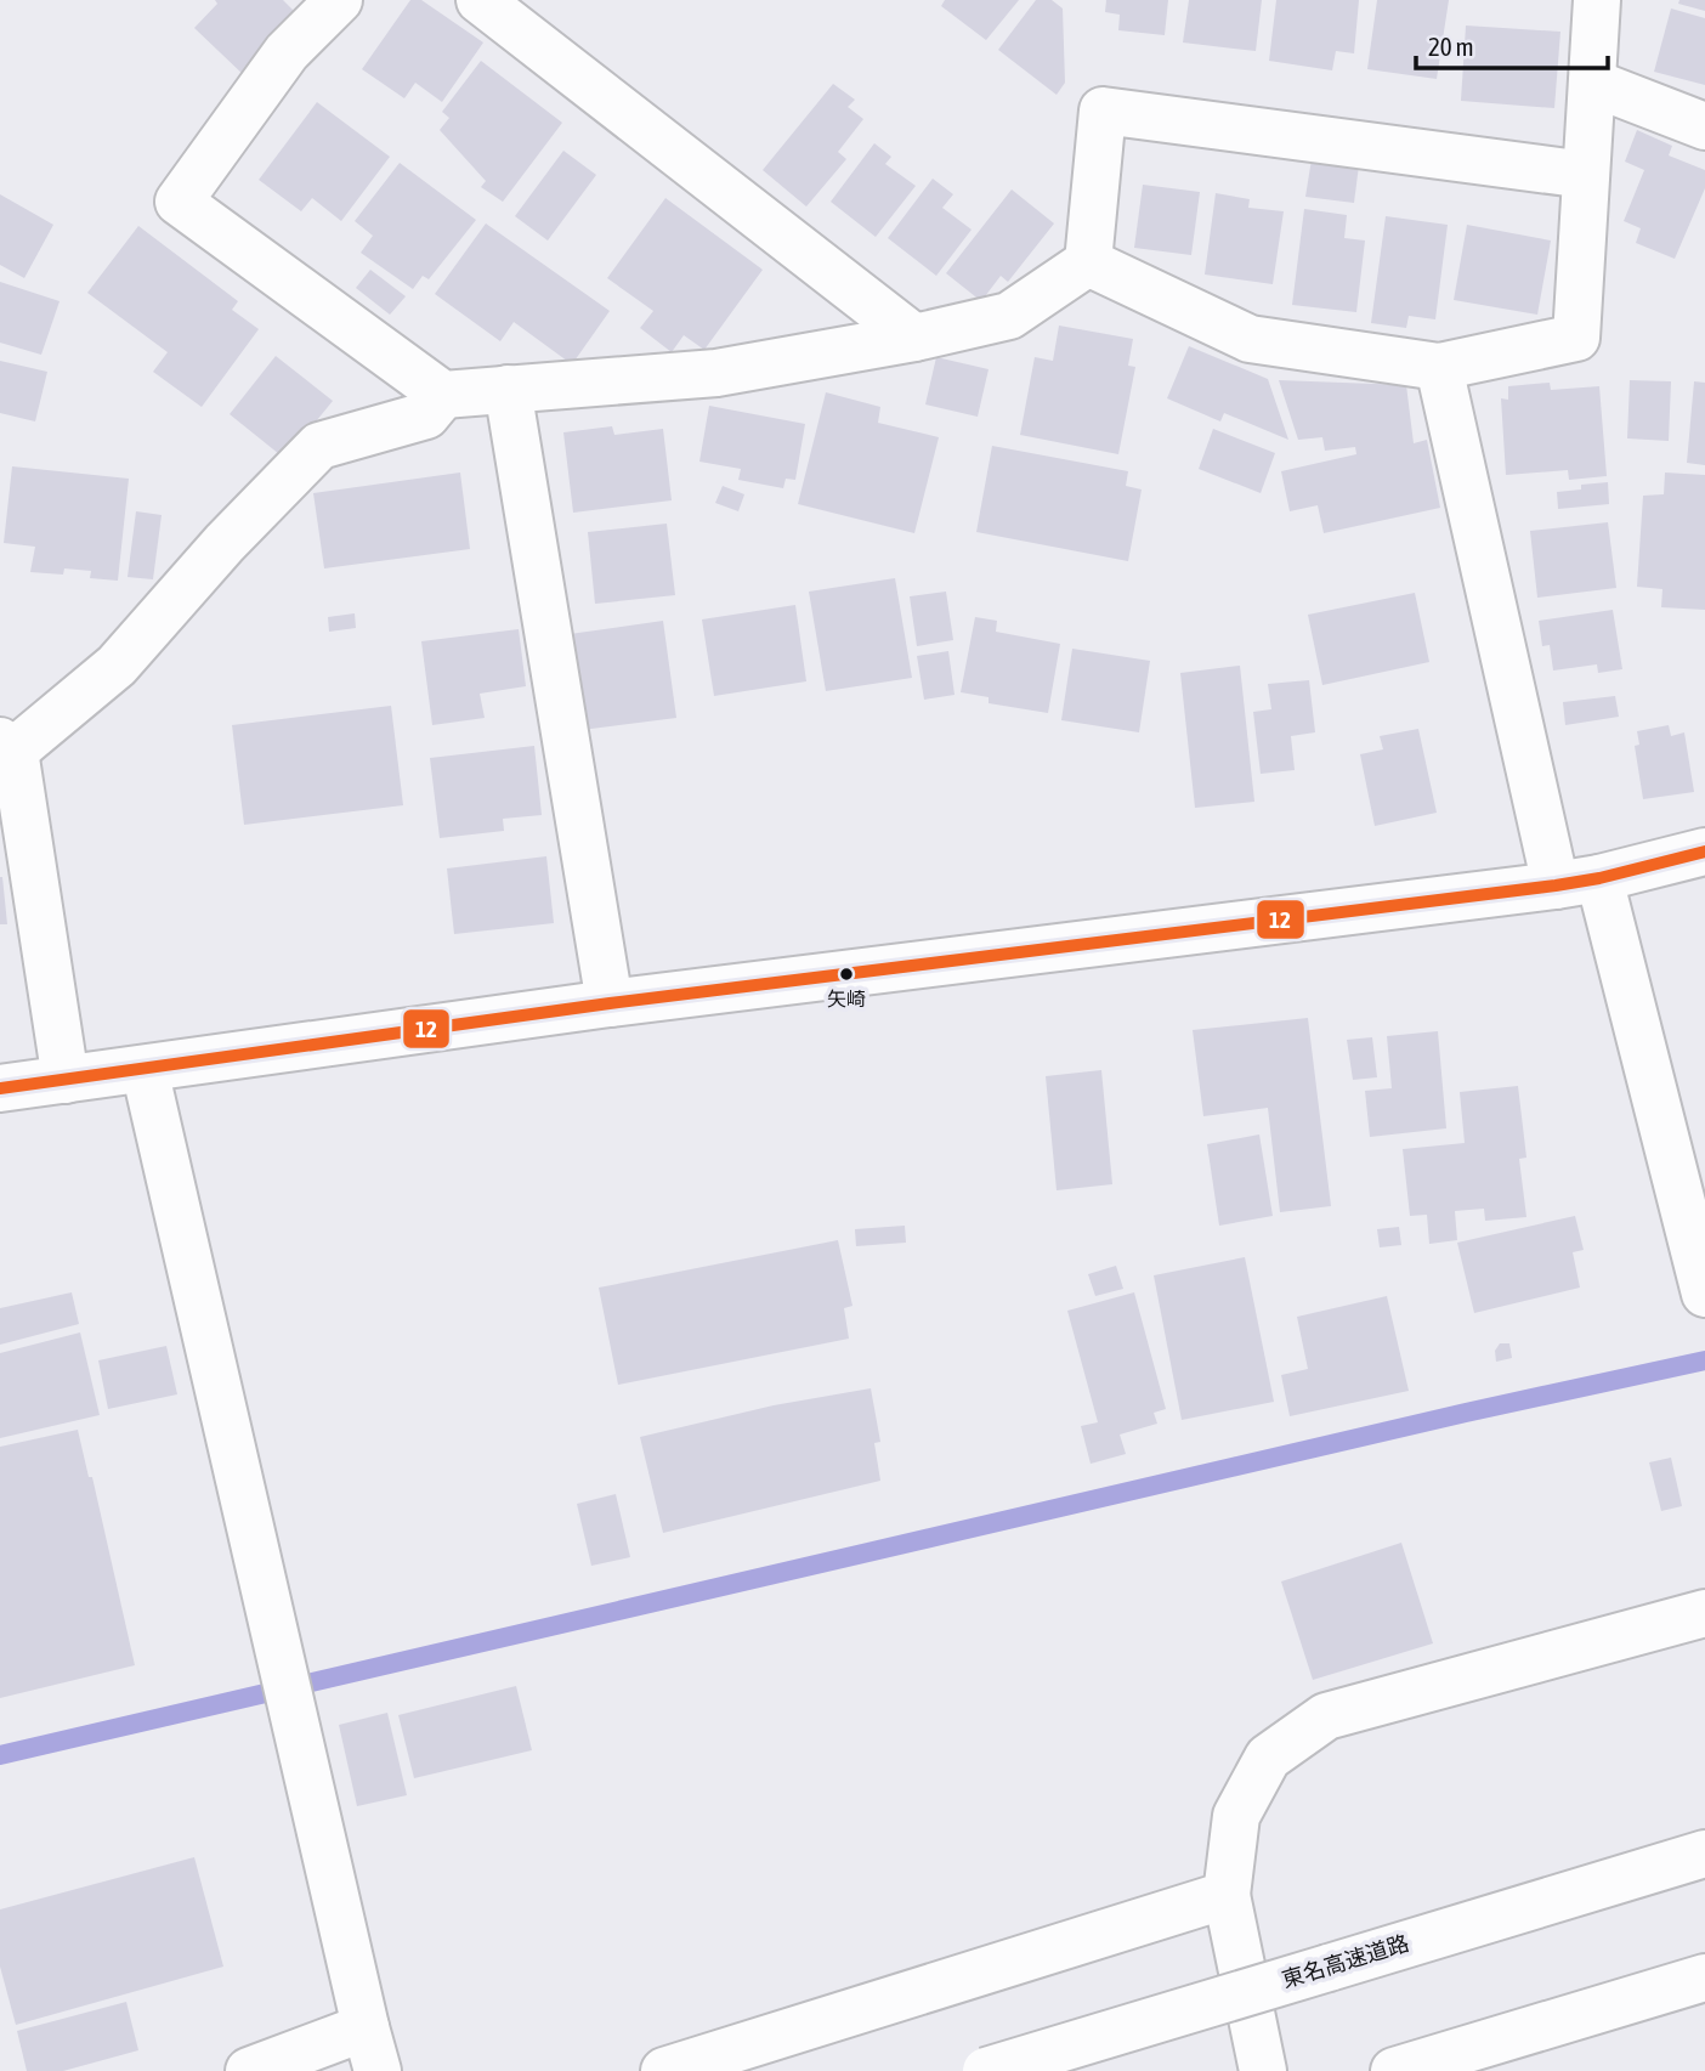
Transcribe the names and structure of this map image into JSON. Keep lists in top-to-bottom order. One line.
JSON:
{"streets":{"main road":["東名高速道路"]},"places":["矢崎"],"lines":["transit line 12"],"scale_bar":"20 m"}
